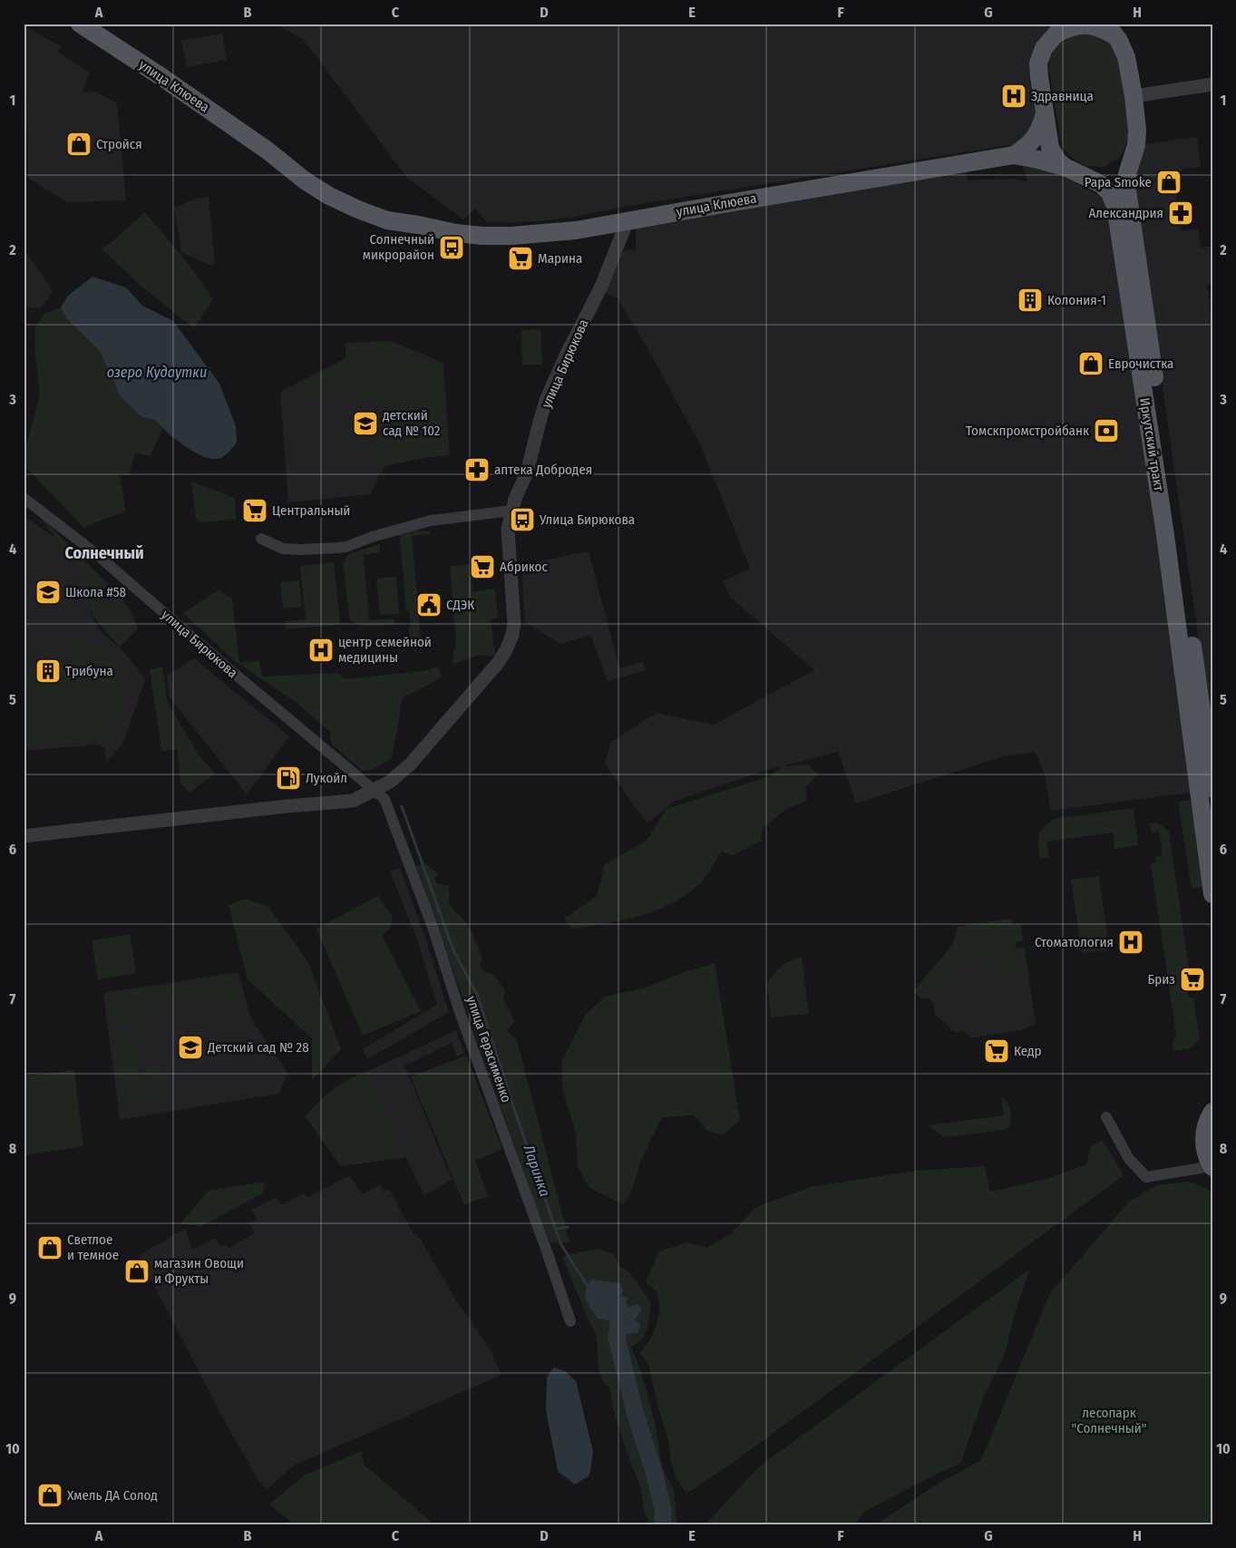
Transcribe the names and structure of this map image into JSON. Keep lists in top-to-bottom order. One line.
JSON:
{"streets":{"main road":["улица Клюева","Иркутский тракт"],"street":["улица Бирюкова","улица Герасименко"]},"crossings":[["улица Клюева","улица Бирюкова"],["улица Клюева","Иркутский тракт"],["улица Бирюкова","улица Герасименко"]],"districts":["Солнечный"],"water":["озеро Кудаутки","Ларинка"],"parks":["лесопарк \"Солнечный\""],"places":{"hospital":["Здравница","центр семейной медицины","Стоматология"],"shop":["Стройся","Papa Smoke","Еврочистка","Светлое и темное","магазин Овощи и Фрукты","Хмель ДА Солод"],"pharmacy":["Александрия","аптека Добродея"],"bus stop":["Солнечный микрорайон","Улица Бирюкова"],"supermarket":["Марина","Центральный","Абрикос","Бриз","Кедр"],"building":["Колония-1","Трибуна"],"school or university":["детский сад № 102","Школа #58","Детский сад № 28"],"bank":["Томскпромстройбанк"],"public building":["СДЭК"],"fuel station":["Лукойл"]},"grid":{"columns":["A","B","C","D","E","F","G","H"],"rows":["1","2","3","4","5","6","7","8","9","10"]}}
